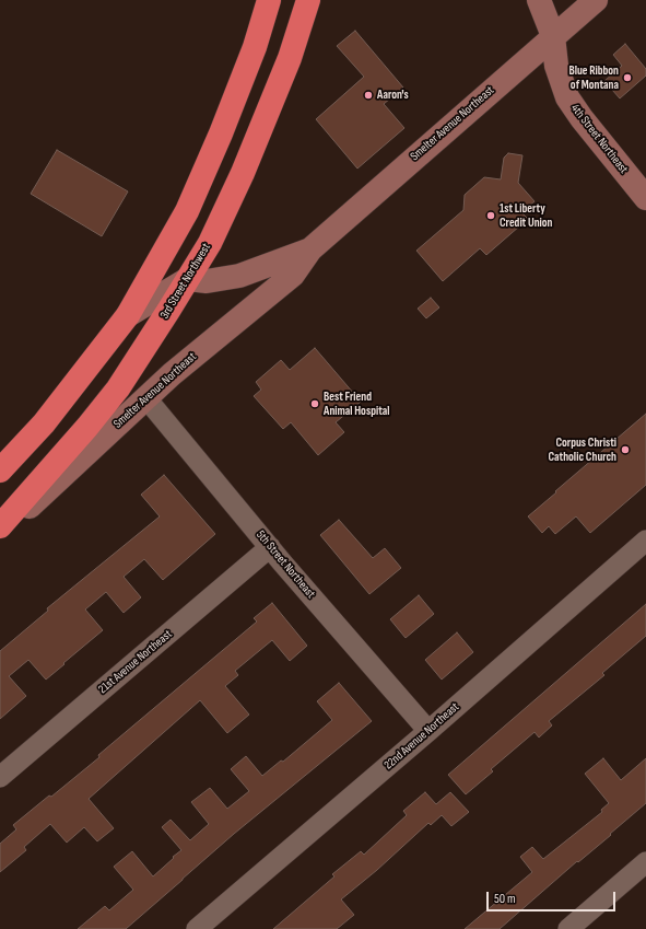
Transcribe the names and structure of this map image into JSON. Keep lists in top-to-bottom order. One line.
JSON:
{"streets":{"highway":["3rd Street Northwest"],"street":["Smelter Avenue Northeast","4th Street Northeast","5th Street Northeast","21st Avenue Northeast","22nd Avenue Northeast"]},"crossings":[["Smelter Avenue Northeast","4th Street Northeast"],["Smelter Avenue Northeast","3rd Street Northwest"],["Smelter Avenue Northeast","5th Street Northeast"],["5th Street Northeast","21st Avenue Northeast"],["5th Street Northeast","22nd Avenue Northeast"]],"places":["Blue Ribbon of Montana","Aaron's","1st Liberty Credit Union","Best Friend Animal Hospital","Corpus Christi Catholic Church"],"scale_bar":"50 m"}
